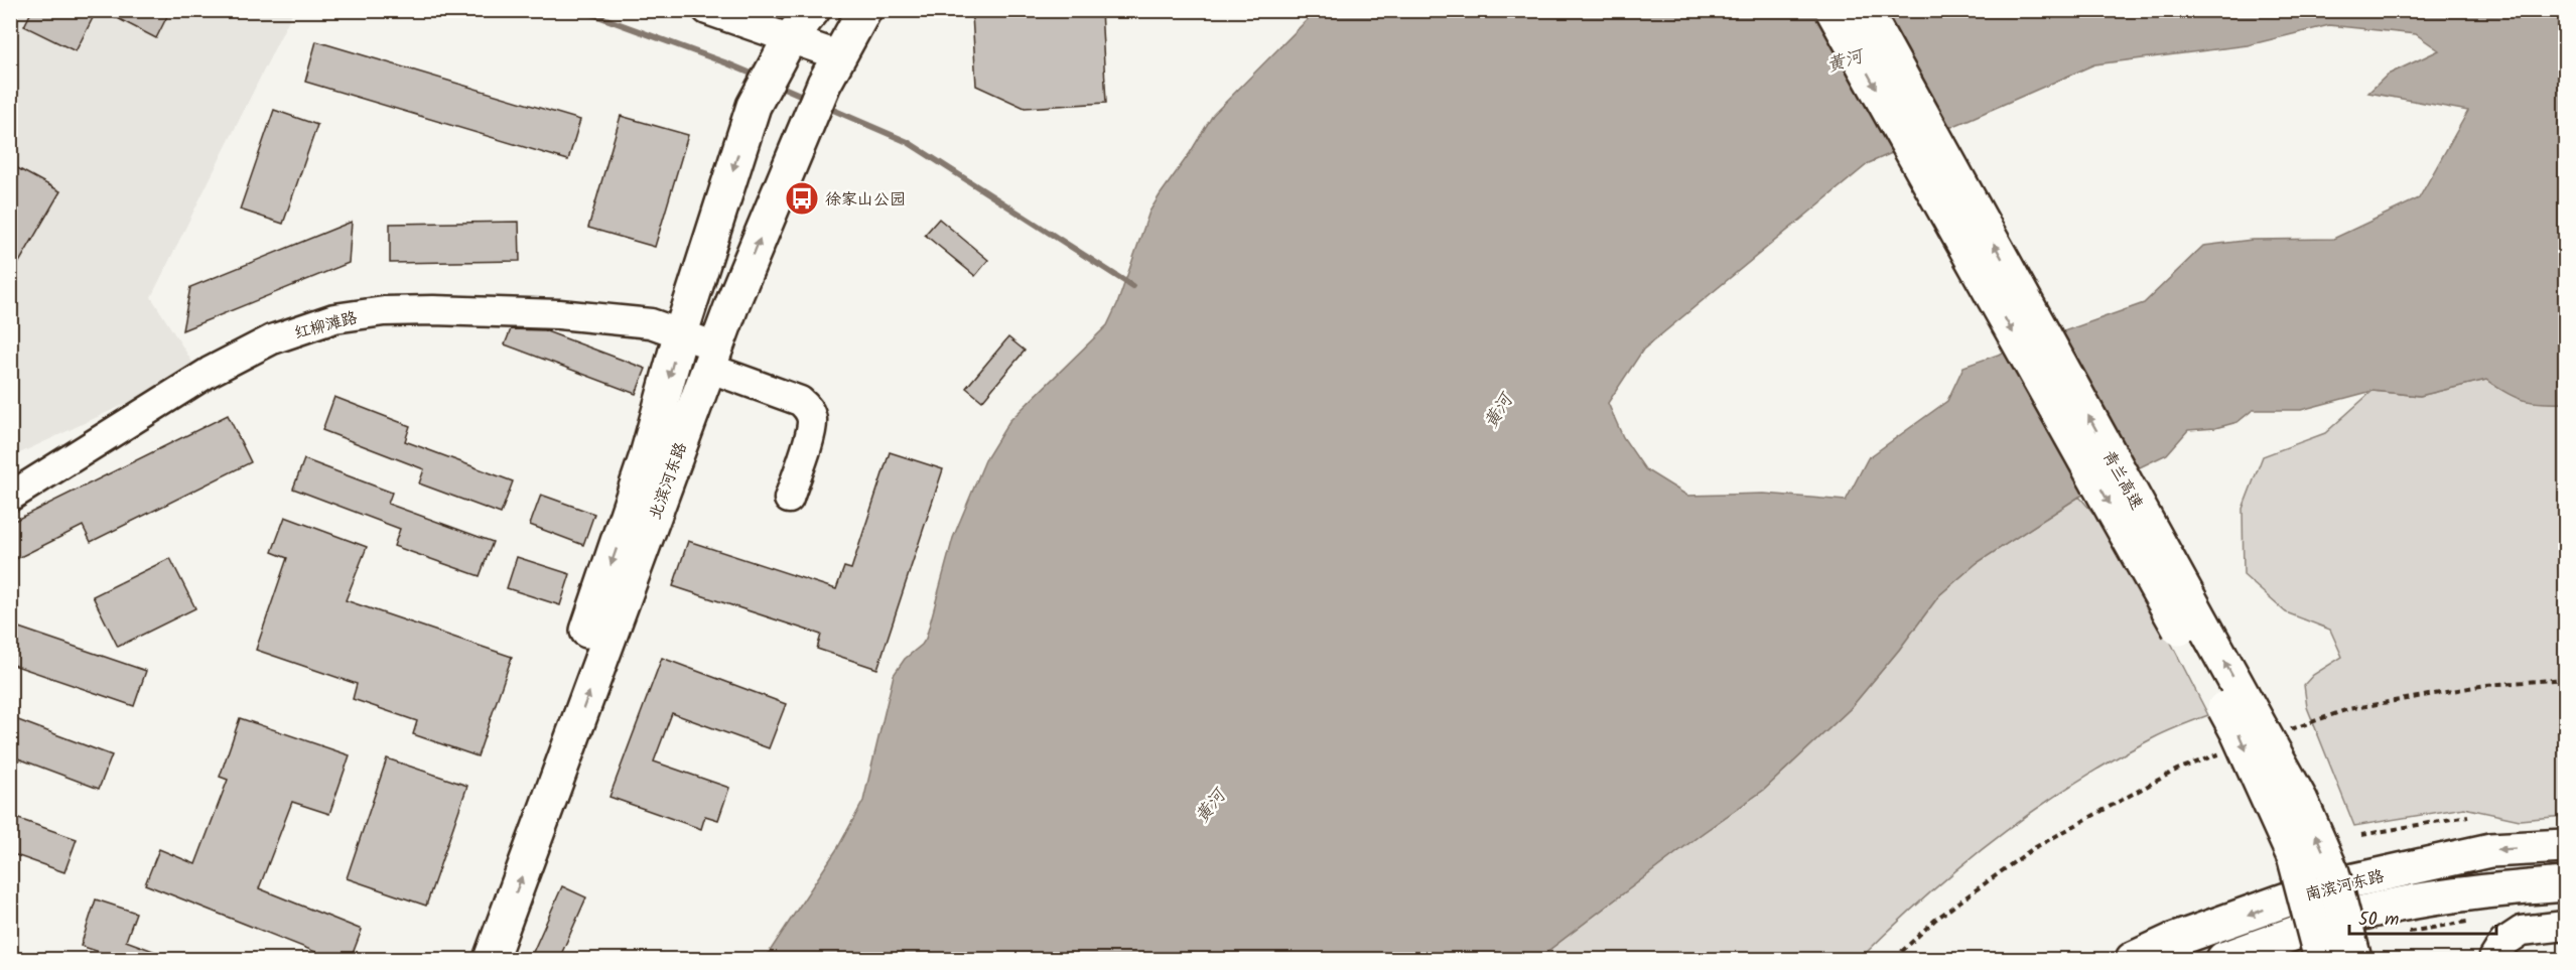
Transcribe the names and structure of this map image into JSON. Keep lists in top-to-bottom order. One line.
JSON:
{"streets":{"main road":["青兰高速","北滨河东路","南滨河东路"],"street":["红柳滩路"]},"crossings":[["红柳滩路","北滨河东路"]],"water":["黄河"],"places":{"bus stop":["徐家山公园"]},"scale_bar":"50 m"}
